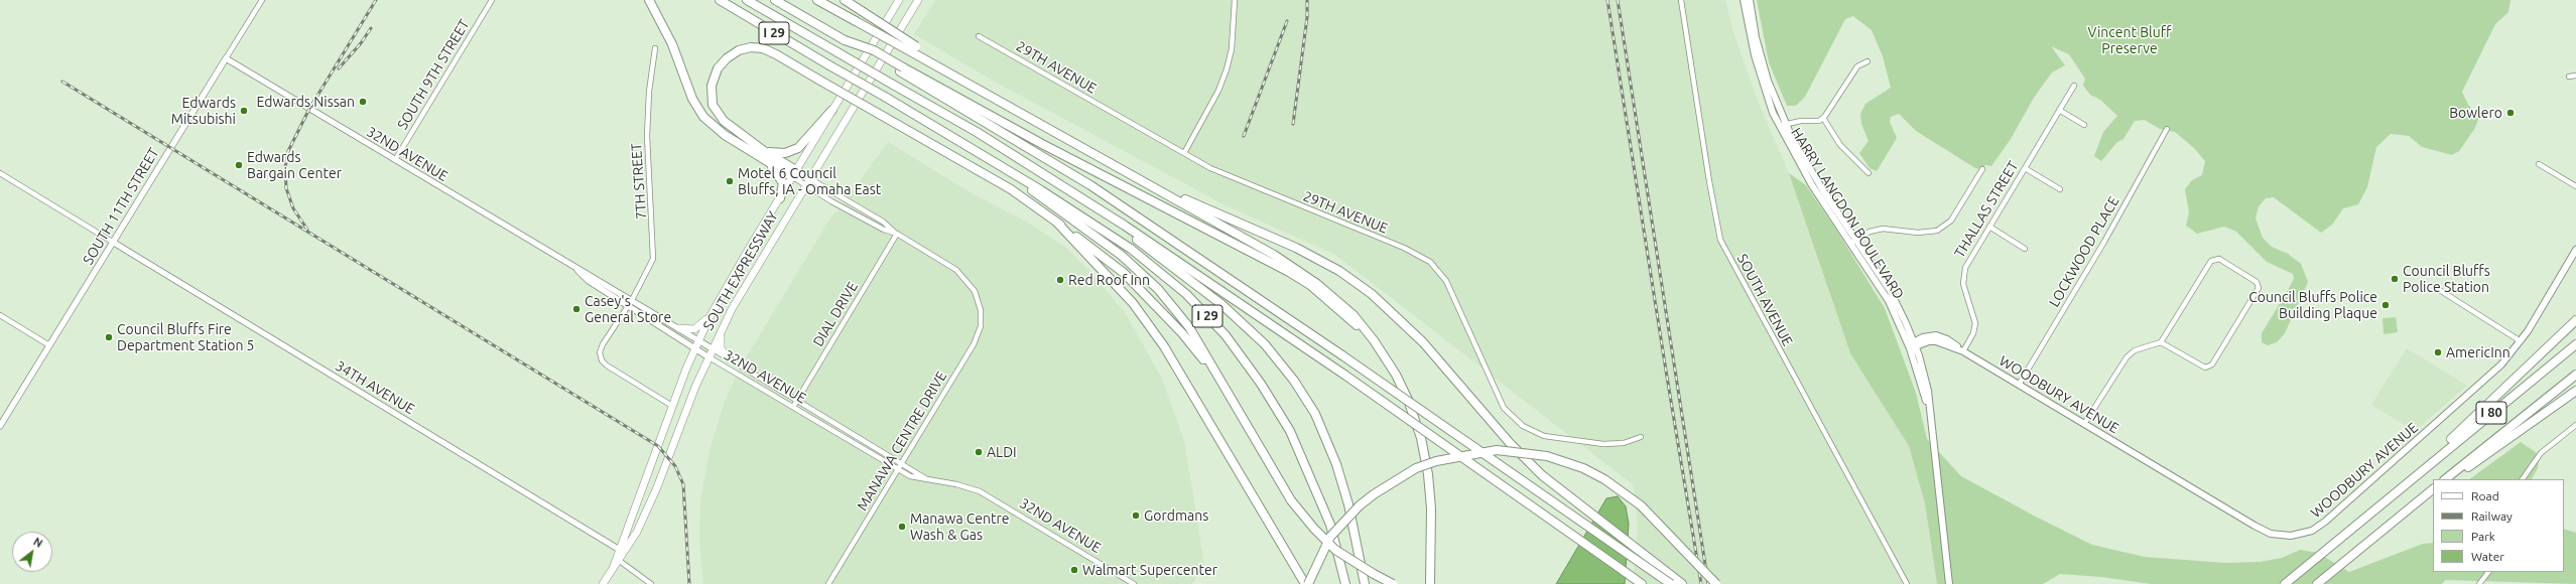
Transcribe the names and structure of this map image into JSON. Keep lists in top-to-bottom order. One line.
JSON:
{"streets":{"highway":["I 29","I 80"],"main road":["HARRY LANGDON BOULEVARD","SOUTH EXPRESSWAY","WOODBURY AVENUE"],"street":["29TH AVENUE","SOUTH 9TH STREET","32ND AVENUE","7TH STREET","SOUTH 11TH STREET","THALLAS STREET","LOCKWOOD PLACE","SOUTH AVENUE","DIAL DRIVE","34TH AVENUE","MANAWA CENTRE DRIVE"]},"crossings":[["SOUTH 9TH STREET","32ND AVENUE"],["32ND AVENUE","7TH STREET"],["32ND AVENUE","SOUTH 11TH STREET"],["32ND AVENUE","SOUTH EXPRESSWAY"],["32ND AVENUE","DIAL DRIVE"],["32ND AVENUE","MANAWA CENTRE DRIVE"],["7TH STREET","SOUTH EXPRESSWAY"],["SOUTH 11TH STREET","34TH AVENUE"],["THALLAS STREET","WOODBURY AVENUE"],["HARRY LANGDON BOULEVARD","WOODBURY AVENUE"],["LOCKWOOD PLACE","WOODBURY AVENUE"],["SOUTH EXPRESSWAY","34TH AVENUE"],["DIAL DRIVE","MANAWA CENTRE DRIVE"]],"parks":["Vincent Bluff Preserve"],"places":["Edwards Nissan","Edwards Mitsubishi","Bowlero","Edwards Bargain Center","Motel 6 Council Bluffs, IA - Omaha East","Council Bluffs Police Station","Red Roof Inn","Council Bluffs Police Building Plaque","Casey's General Store","Council Bluffs Fire Department Station 5","AmericInn","ALDI","Gordmans","Manawa Centre Wash & Gas","Walmart Supercenter"],"legend":["Road","Railway","Park","Water"],"north":"top right"}
